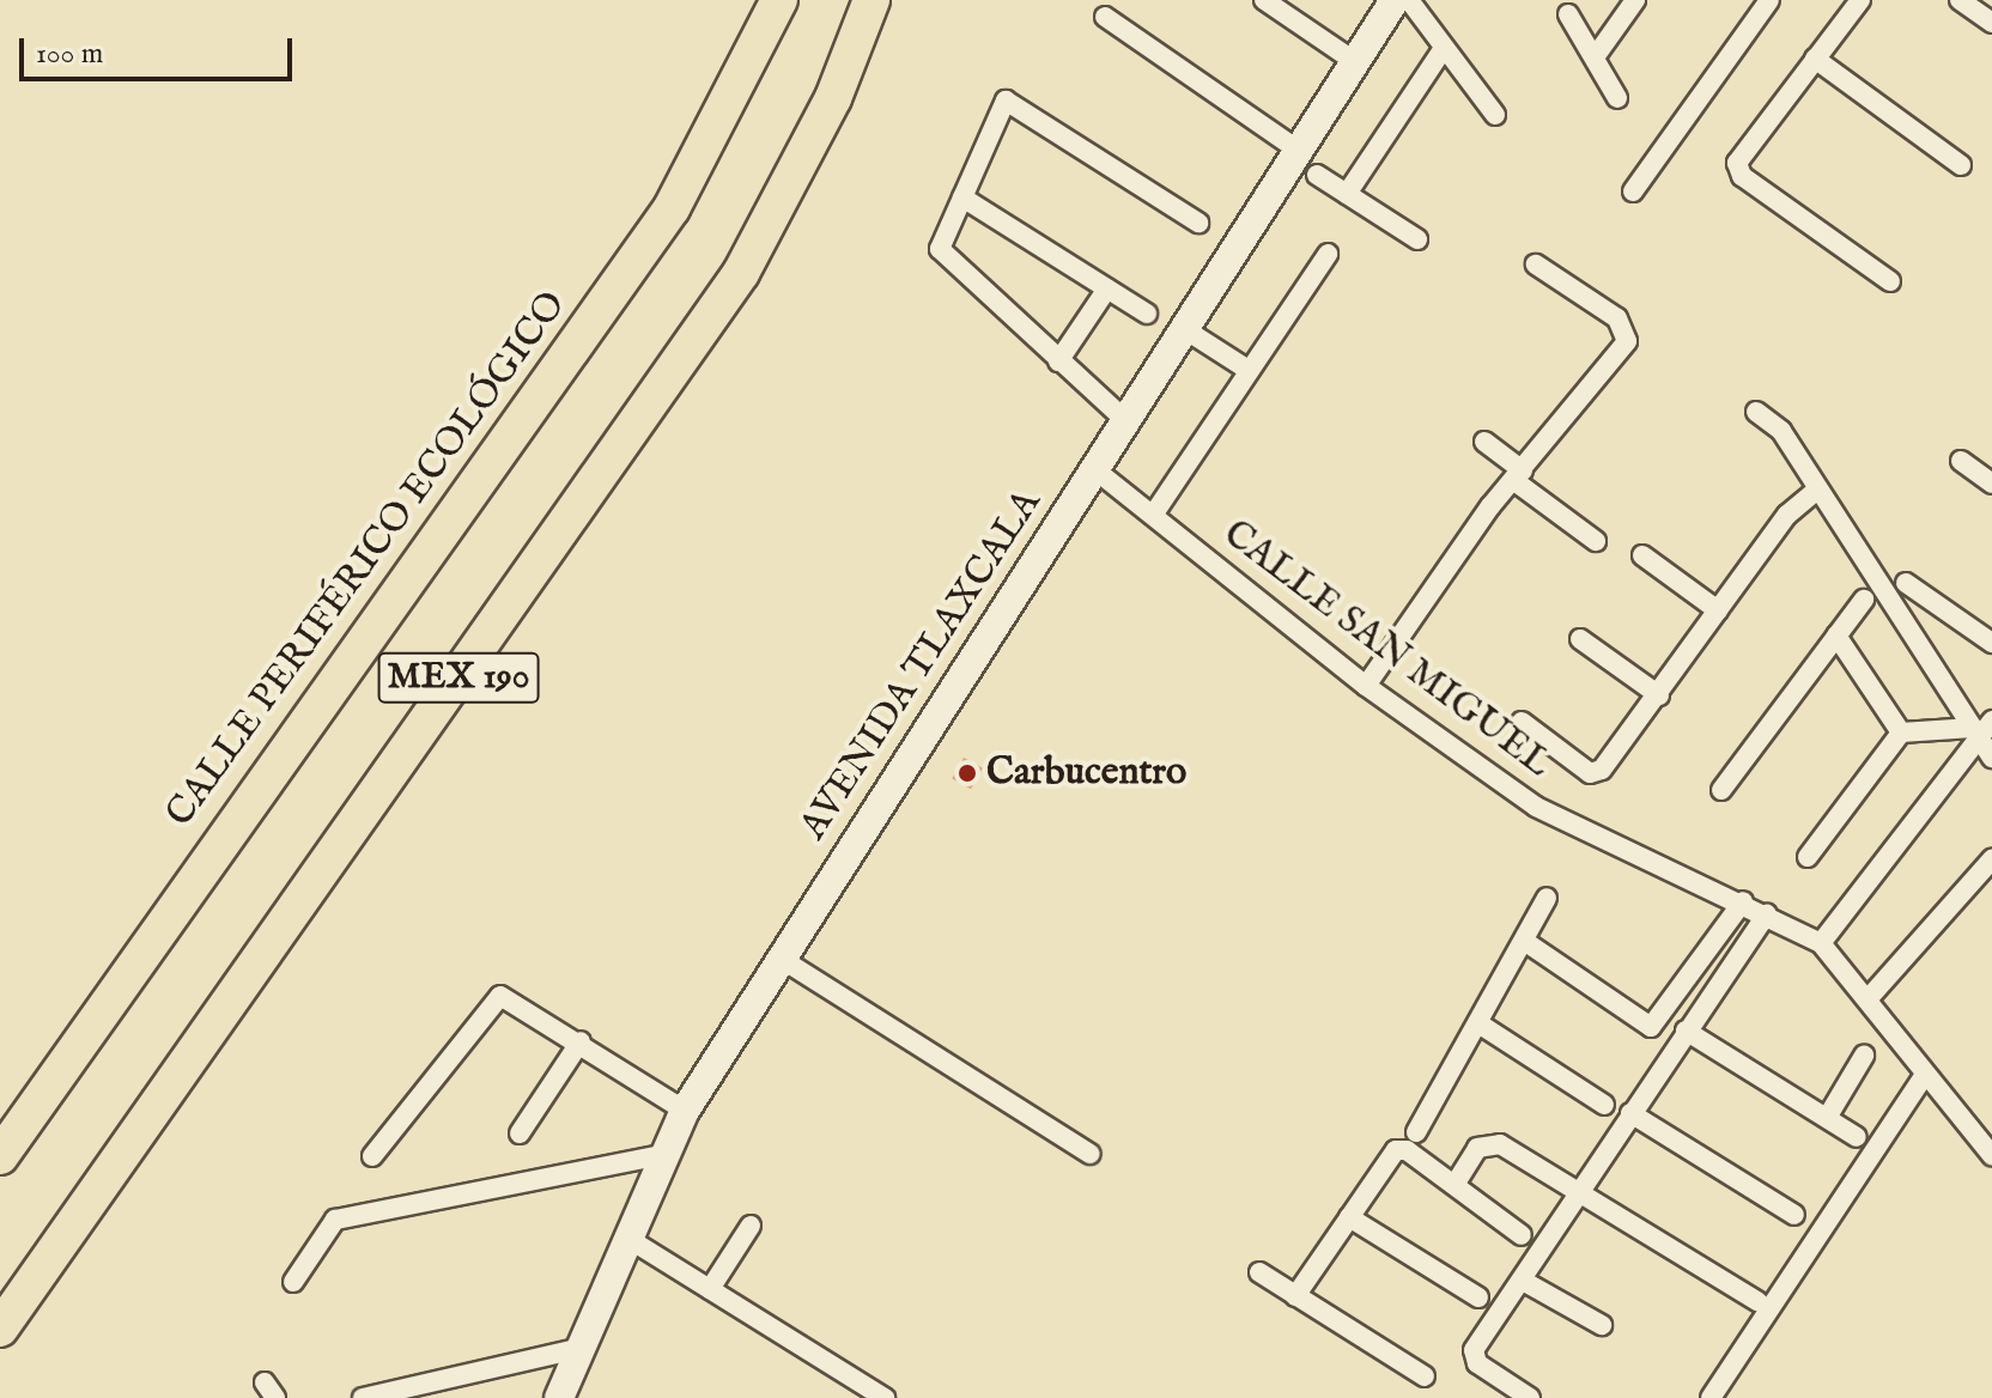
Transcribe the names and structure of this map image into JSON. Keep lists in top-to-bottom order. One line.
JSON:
{"streets":{"highway":["CALLE PERIFÉRICO ECOLÓGICO","MEX 190"],"street":["CALLE SAN MIGUEL","AVENIDA TLAXCALA"]},"crossings":[["CALLE SAN MIGUEL","AVENIDA TLAXCALA"]],"places":["Carbucentro"],"scale_bar":"100 m"}
